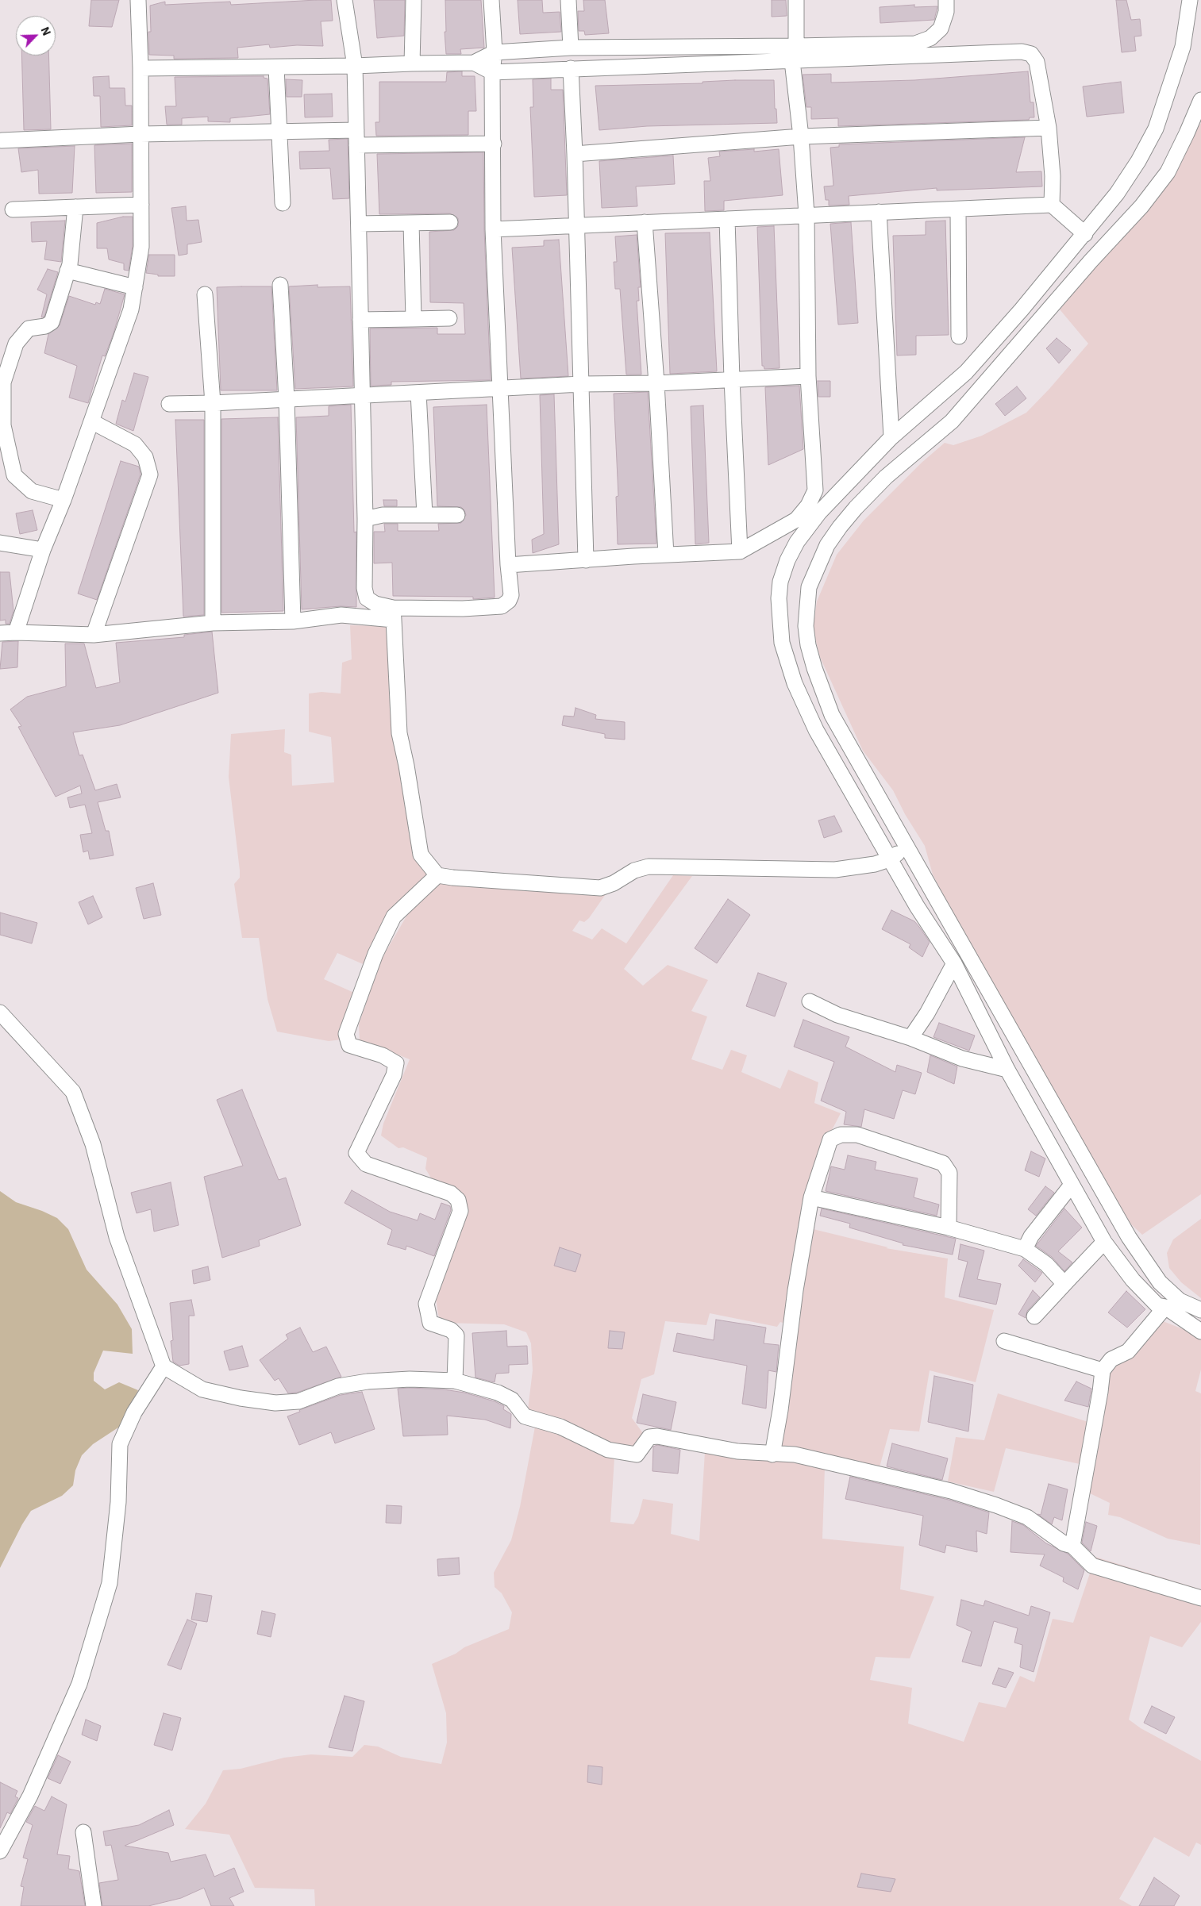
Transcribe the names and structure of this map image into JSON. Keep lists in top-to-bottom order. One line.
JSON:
{"north":"top right"}
